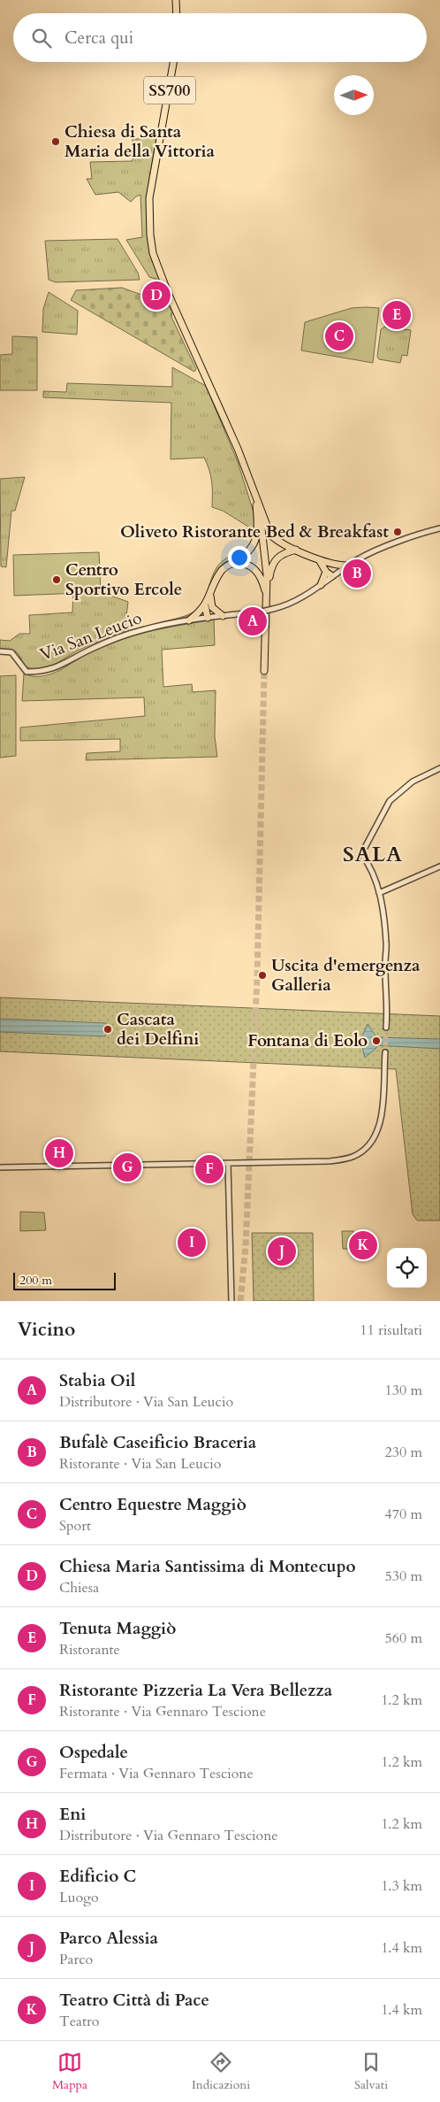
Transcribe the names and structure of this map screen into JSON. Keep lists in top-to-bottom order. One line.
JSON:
{"streets":{"highway":["SS700"],"street":["Via San Leucio"]},"crossings":[["SS700","Via San Leucio"]],"districts":["SALA"],"places":["Chiesa di Santa Maria della Vittoria","Oliveto Ristorante Bed & Breakfast","Centro Sportivo Ercole","Uscita d'emergenza Galleria","Cascata dei Delfini","Fontana di Eolo"],"scale_bar":"200 m","north":"right","page":{"search":"Cerca qui","pins":["D","E","C","B","A","H","G","F","I","K","J"],"scale":"200 m","heading":["Vicino","11 risultati"],"list":[{"mark":"A","name":"Stabia Oil","note":"Distributore · Via San Leucio","value":"130 m"},{"mark":"B","name":"Bufalè Caseificio Braceria","note":"Ristorante · Via San Leucio","value":"230 m"},{"mark":"C","name":"Centro Equestre Maggiò","note":"Sport","value":"470 m"},{"mark":"D","name":"Chiesa Maria Santissima di Montecupo","note":"Chiesa","value":"530 m"},{"mark":"E","name":"Tenuta Maggiò","note":"Ristorante","value":"560 m"},{"mark":"F","name":"Ristorante Pizzeria La Vera Bellezza","note":"Ristorante · Via Gennaro Tescione","value":"1.2 km"},{"mark":"G","name":"Ospedale","note":"Fermata · Via Gennaro Tescione","value":"1.2 km"},{"mark":"H","name":"Eni","note":"Distributore · Via Gennaro Tescione","value":"1.2 km"},{"mark":"I","name":"Edificio C","note":"Luogo","value":"1.3 km"},{"mark":"J","name":"Parco Alessia","note":"Parco","value":"1.4 km"},{"mark":"K","name":"Teatro Città di Pace","note":"Teatro","value":"1.4 km"}],"nav":["Mappa","Indicazioni","Salvati"]}}
